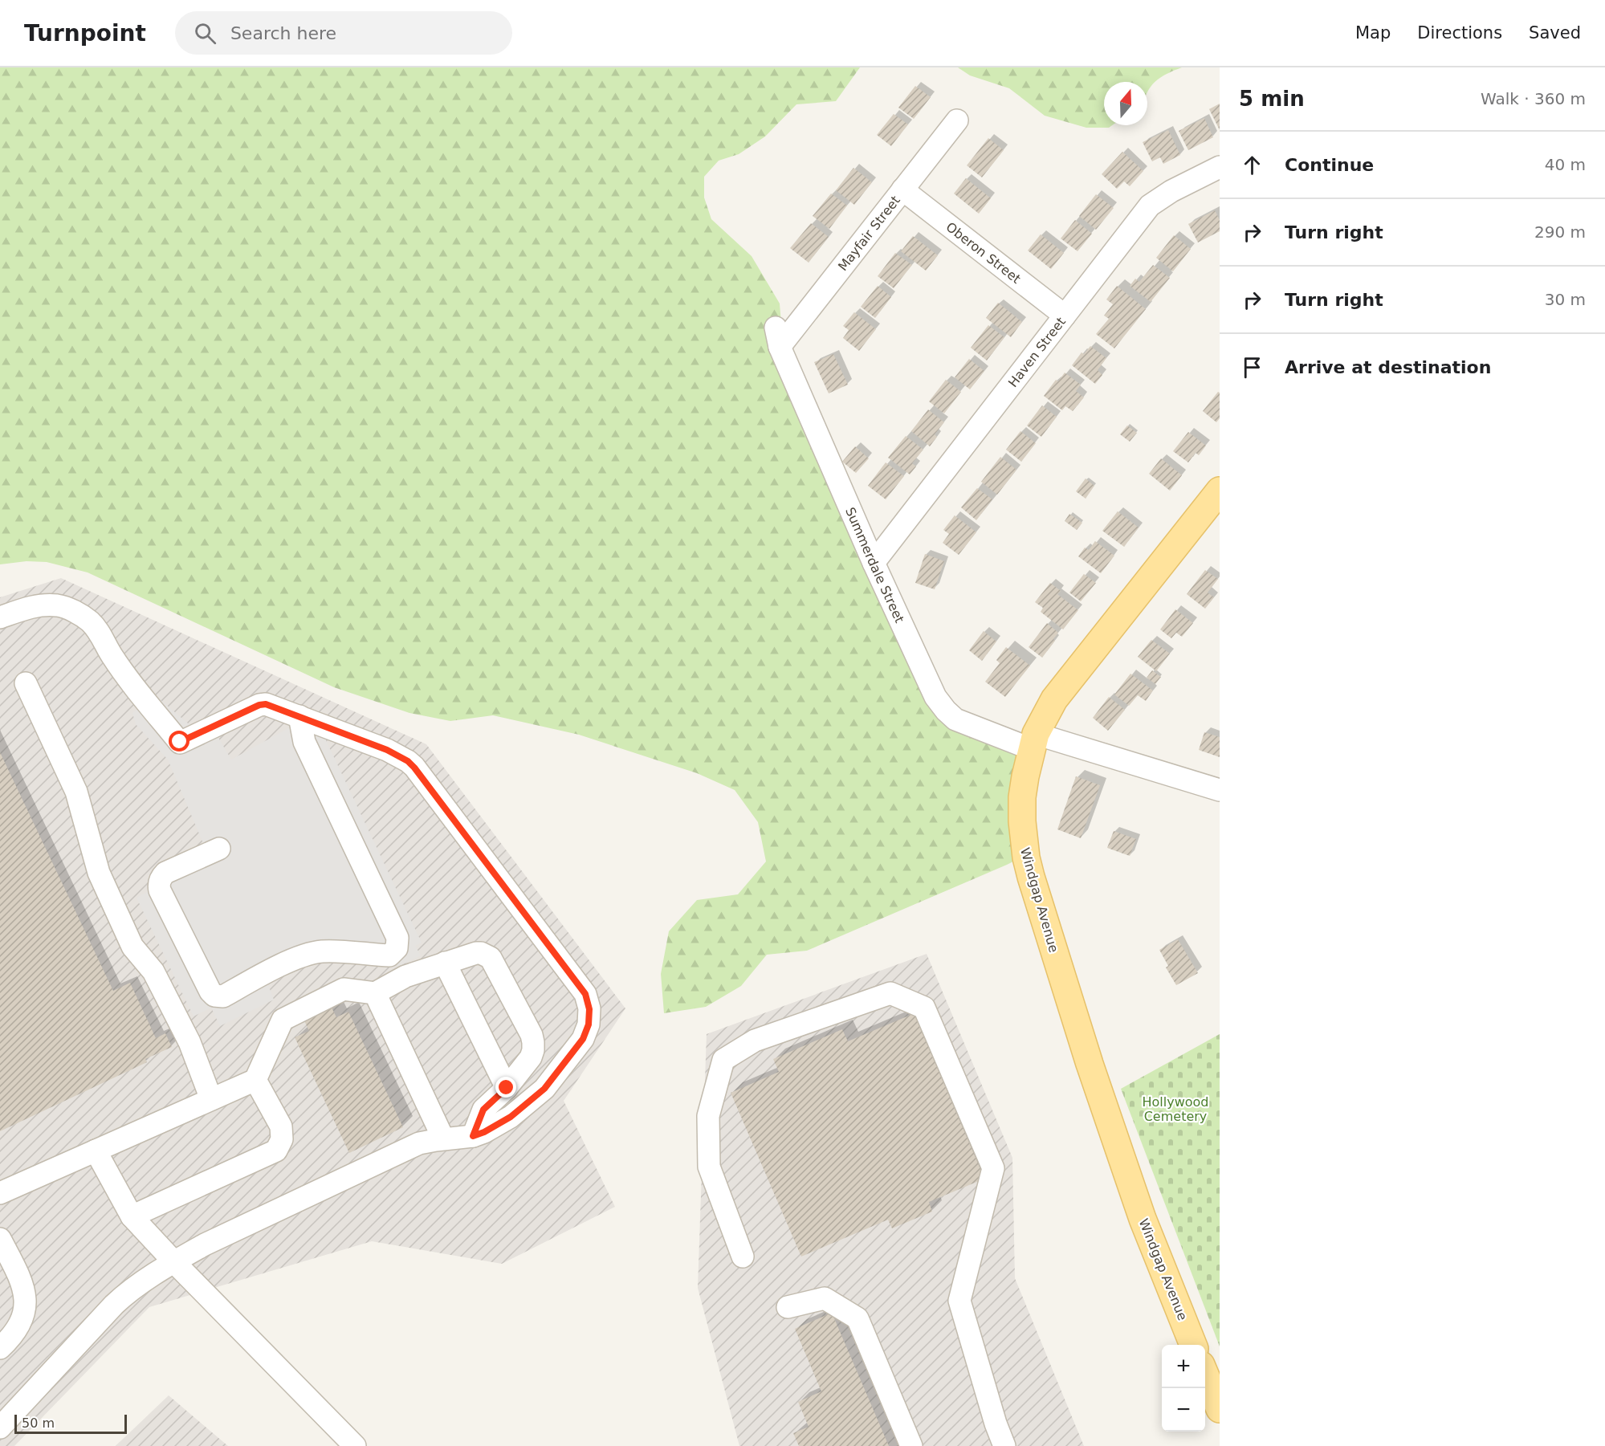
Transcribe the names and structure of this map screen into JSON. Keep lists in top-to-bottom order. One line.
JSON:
{"streets":{"main road":["Windgap Avenue"],"street":["Mayfair Street","Oberon Street","Haven Street","Summerdale Street"]},"crossings":[["Mayfair Street","Oberon Street"],["Mayfair Street","Summerdale Street"],["Oberon Street","Haven Street"],["Haven Street","Summerdale Street"],["Summerdale Street","Windgap Avenue"]],"parks":["Hollywood Cemetery"],"scale_bar":"50 m","north":"top","page":{"header":"Turnpoint","search":"Search here","nav":["Map","Directions","Saved"],"heading":["5 min","Walk · 360 m"],"list":[["Continue","40 m"],["Turn right","290 m"],["Turn right","30 m"],"Arrive at destination"],"map_buttons":["+","−"],"scale":"50 m"}}
